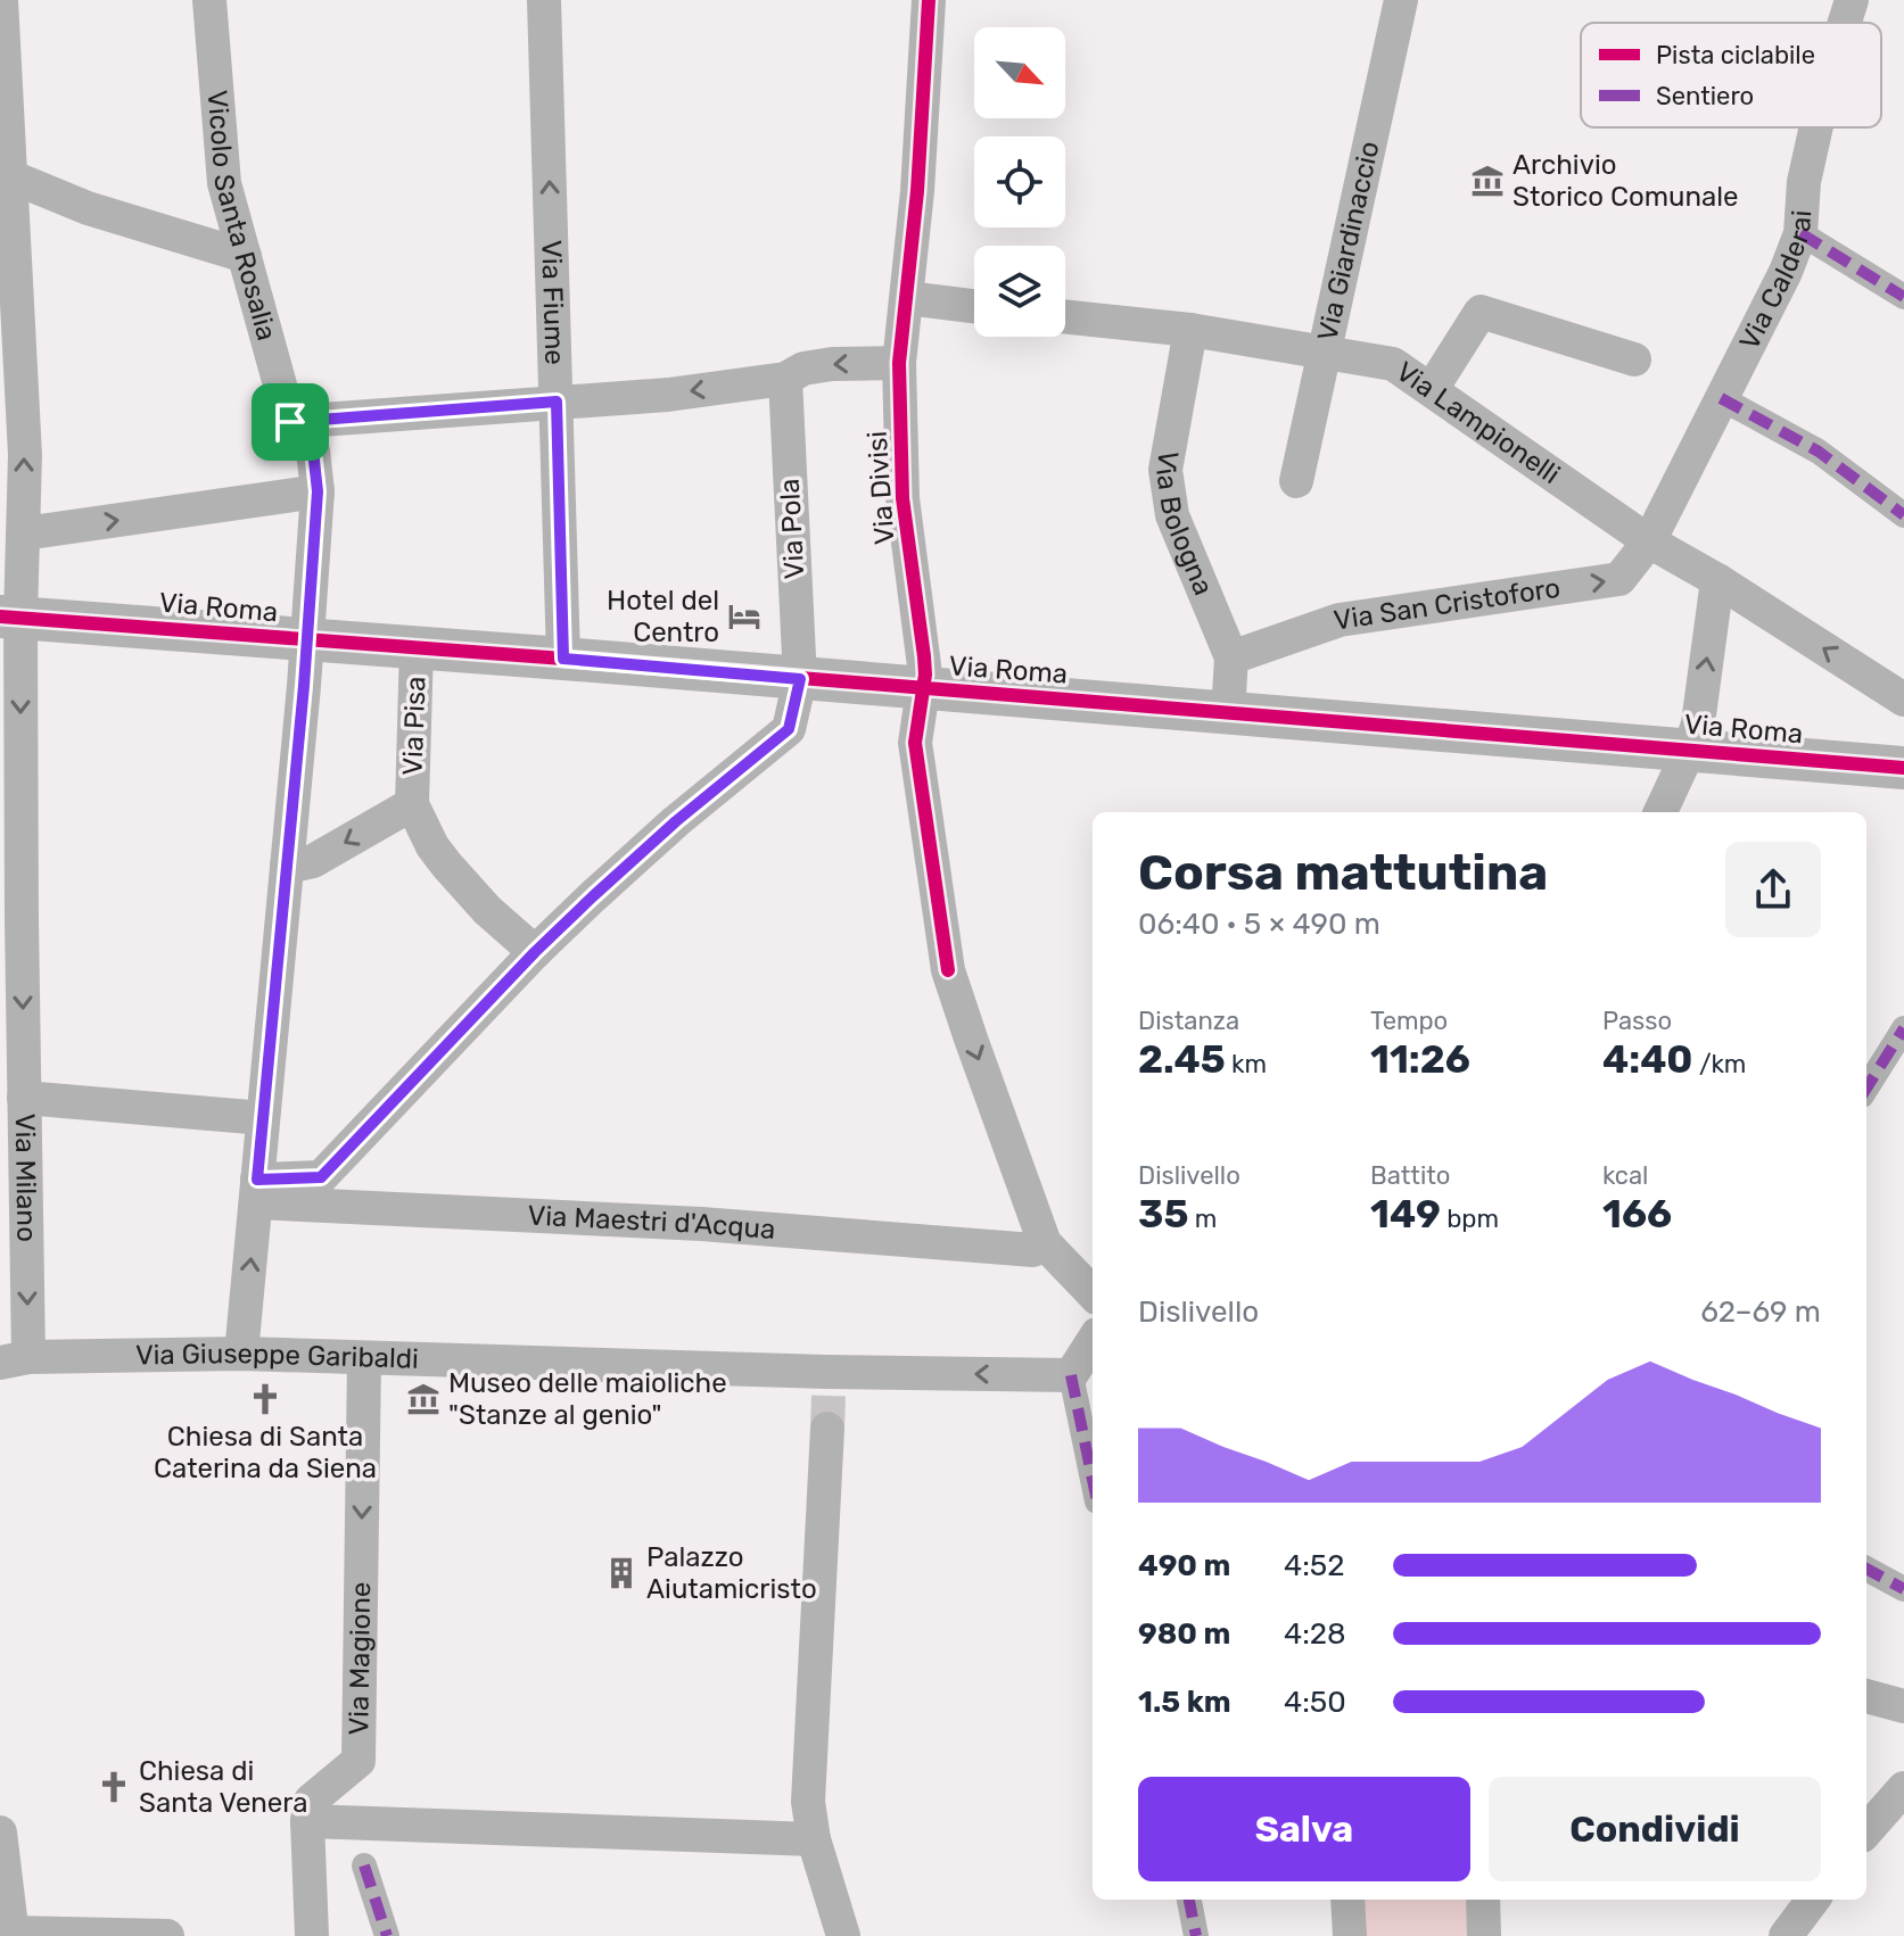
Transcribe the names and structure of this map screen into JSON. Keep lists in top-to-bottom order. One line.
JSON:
{"streets":{"street":["Vicolo Santa Rosalia","Via Giardinaccio","Via Calderai","Via Fiume","Via Lampionelli","Via Divisi","Via Bologna","Via Pola","Via San Cristoforo","Via Roma","Via Pisa","Via Milano","Via Maestri d'Acqua","Via Giuseppe Garibaldi","Via Magione"]},"crossings":[["Vicolo Santa Rosalia","Via Pola"],["Vicolo Santa Rosalia","Via Roma"],["Vicolo Santa Rosalia","Via Maestri d'Acqua"],["Vicolo Santa Rosalia","Via Giuseppe Garibaldi"],["Via Giardinaccio","Via Lampionelli"],["Via Calderai","Via Lampionelli"],["Via Calderai","Via San Cristoforo"],["Via Fiume","Via Roma"],["Via Lampionelli","Via Bologna"],["Via Lampionelli","Via San Cristoforo"],["Via Divisi","Via Roma"],["Via Divisi","Via Maestri d'Acqua"],["Via Bologna","Via San Cristoforo"],["Via Bologna","Via Roma"],["Via Pola","Via Roma"],["Via Pola","Via Maestri d'Acqua"],["Via Roma","Via Pisa"],["Via Roma","Via Milano"],["Via Milano","Via Giuseppe Garibaldi"],["Via Giuseppe Garibaldi","Via Magione"]],"one_way":["Via Fiume","Via Divisi","Via San Cristoforo","Via Magione"],"places":{"museum":["Archivio Storico Comunale","Museo delle maioliche \"Stanze al genio\""],"hotel":["Hotel del Centro"],"church":["Chiesa di Santa Caterina da Siena","Chiesa di Santa Venera"],"building":["Palazzo Aiutamicristo"]},"legend":["Pista ciclabile","Sentiero"],"north":"bottom right","page":{"heading":["Corsa mattutina","06:40 · 5 × 490 m"],"stats":[["Distanza","2.45 km"],["Tempo","11:26"],["Passo","4:40 /km"],["Dislivello","35 m"],["Battito","149 bpm"],["kcal","166"]],"chart":["Dislivello","62–69 m"],"list":[{"name":"490 m","note":"4:52"},{"name":"980 m","note":"4:28"},{"name":"1.5 km","note":"4:50"}],"buttons":["Salva","Condividi"]}}
